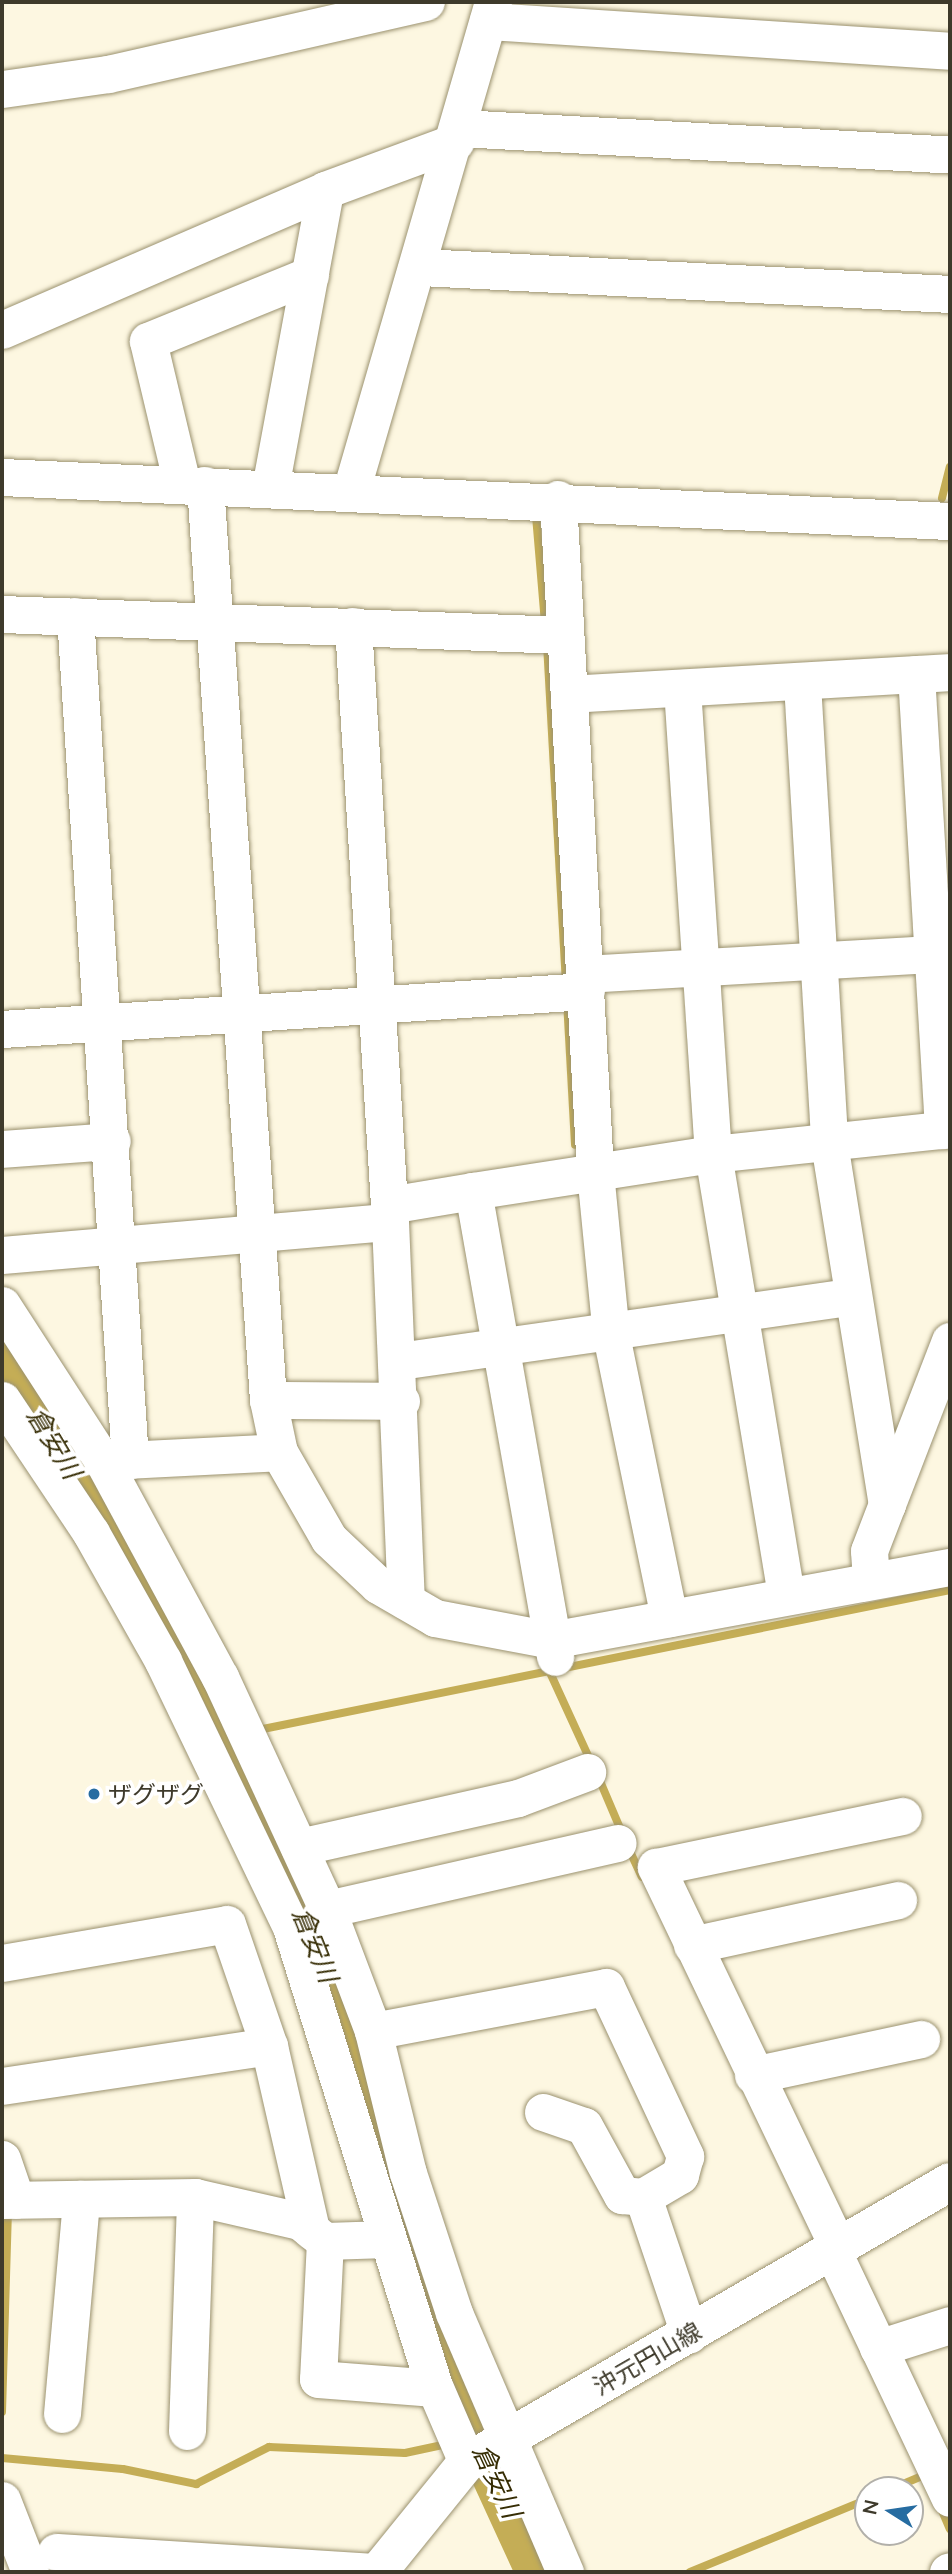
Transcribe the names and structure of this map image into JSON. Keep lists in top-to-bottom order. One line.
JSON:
{"streets":{"main road":["沖元円山線"]},"water":["倉安川"],"places":["ザグザグ"],"north":"left"}
